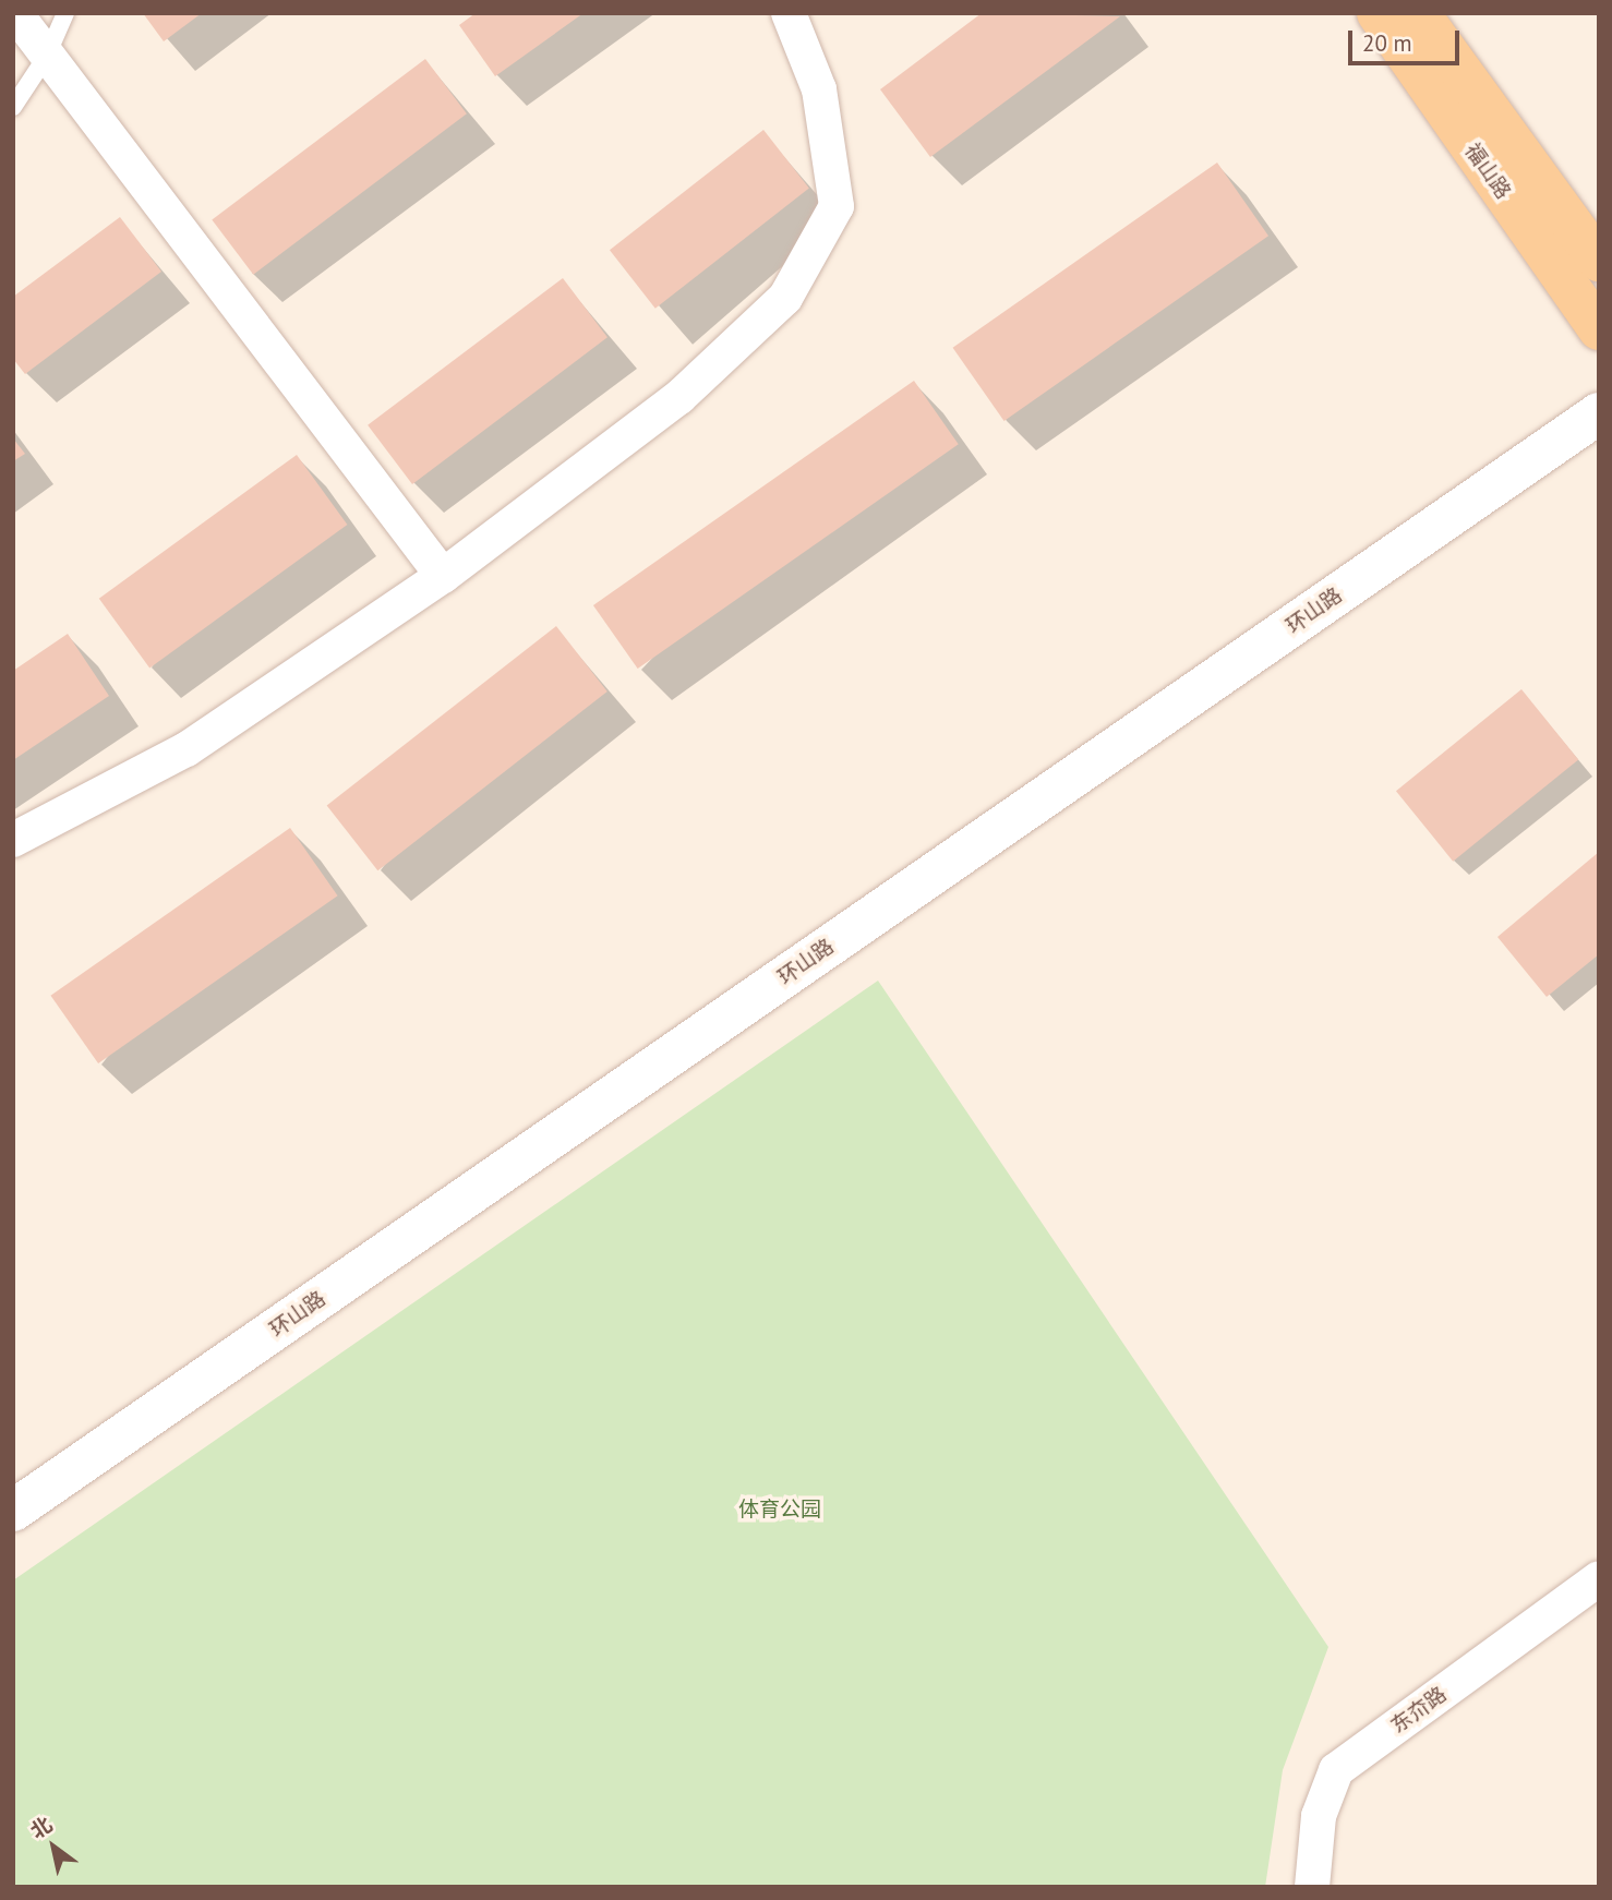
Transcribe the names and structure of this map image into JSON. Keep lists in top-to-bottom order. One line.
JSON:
{"streets":{"main road":["福山路","环山路"],"street":["东夼路"]},"parks":["体育公园"],"scale_bar":"20 m","north":"top left"}
